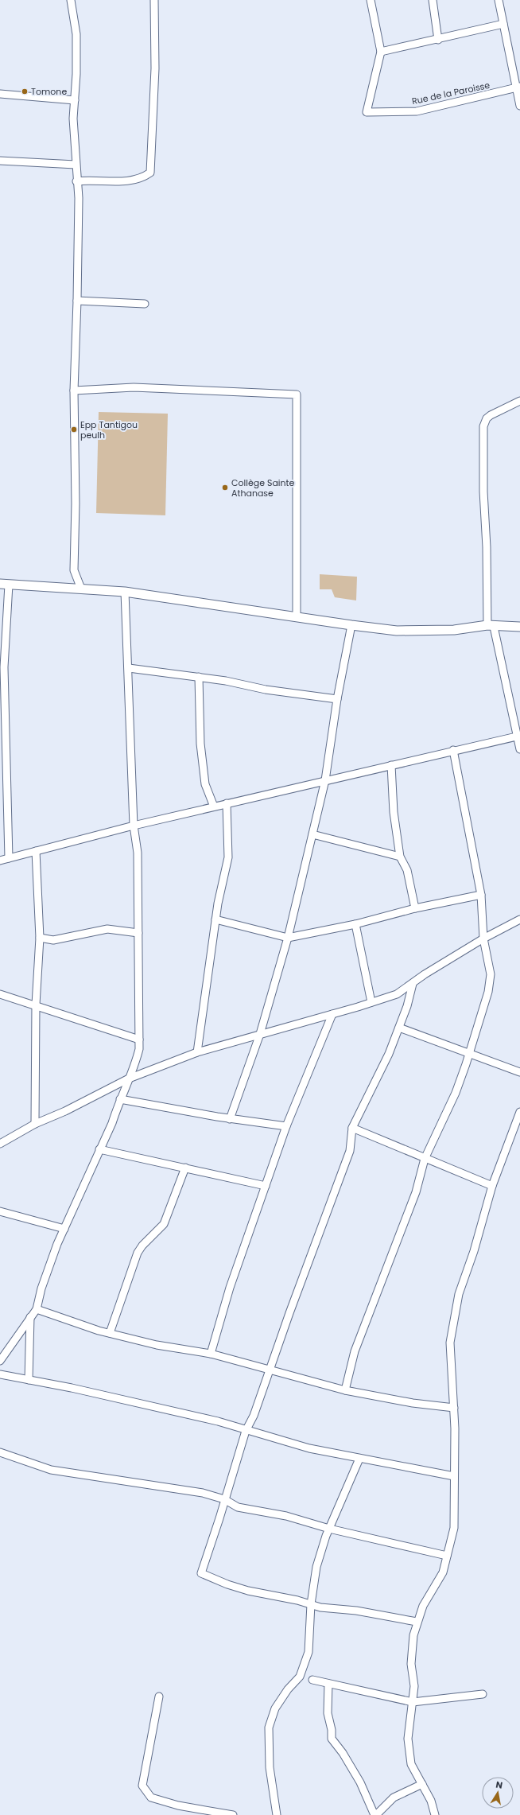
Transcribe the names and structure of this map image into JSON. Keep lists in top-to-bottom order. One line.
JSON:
{"streets":{"street":["Rue de la Paroisse"]},"places":["Tomone","Epp Tantigou peulh","Collège Sainte Athanase"],"north":"top"}
